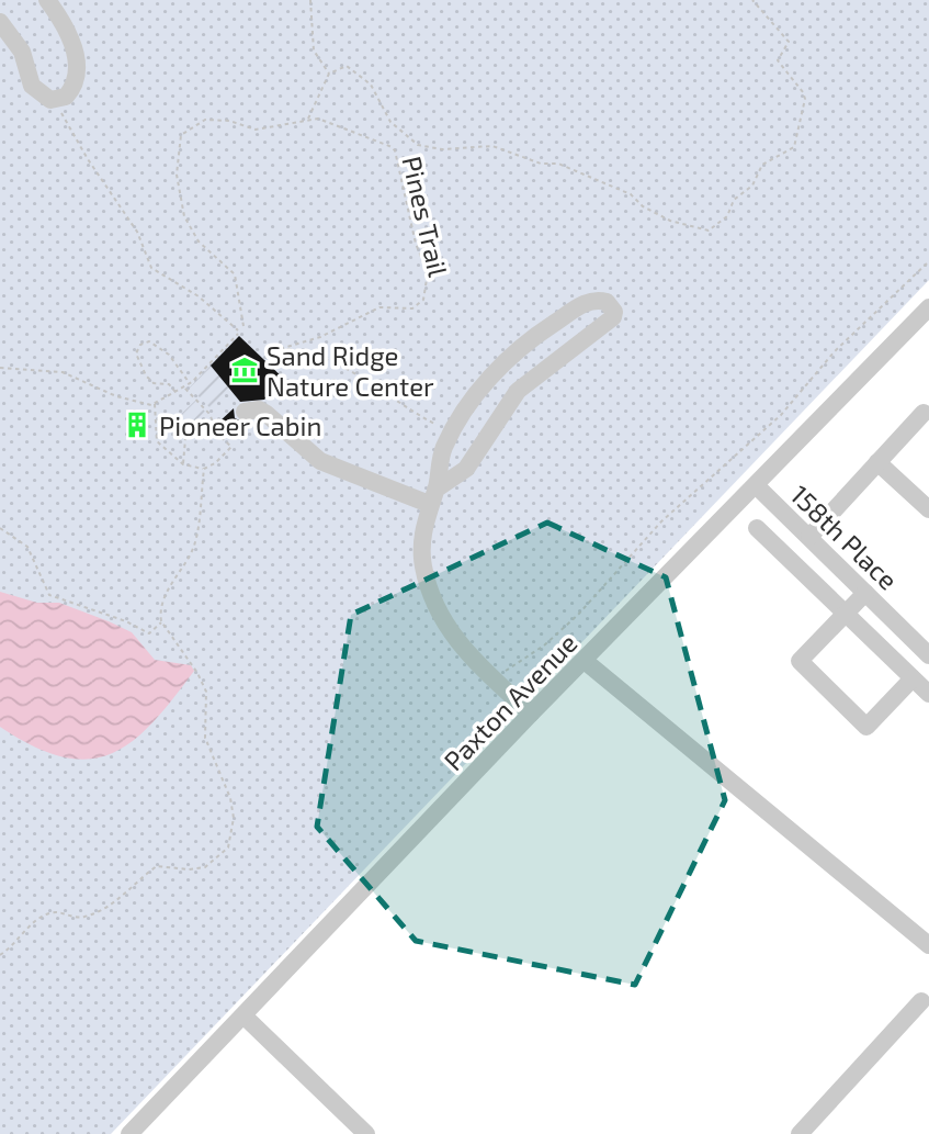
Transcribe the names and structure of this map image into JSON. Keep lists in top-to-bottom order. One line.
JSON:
{"streets":{"street":["158th Place","Paxton Avenue"],"path":["Pines Trail"]},"crossings":[["158th Place","Paxton Avenue"]],"places":{"museum":["Sand Ridge Nature Center"],"building":["Pioneer Cabin"]}}
